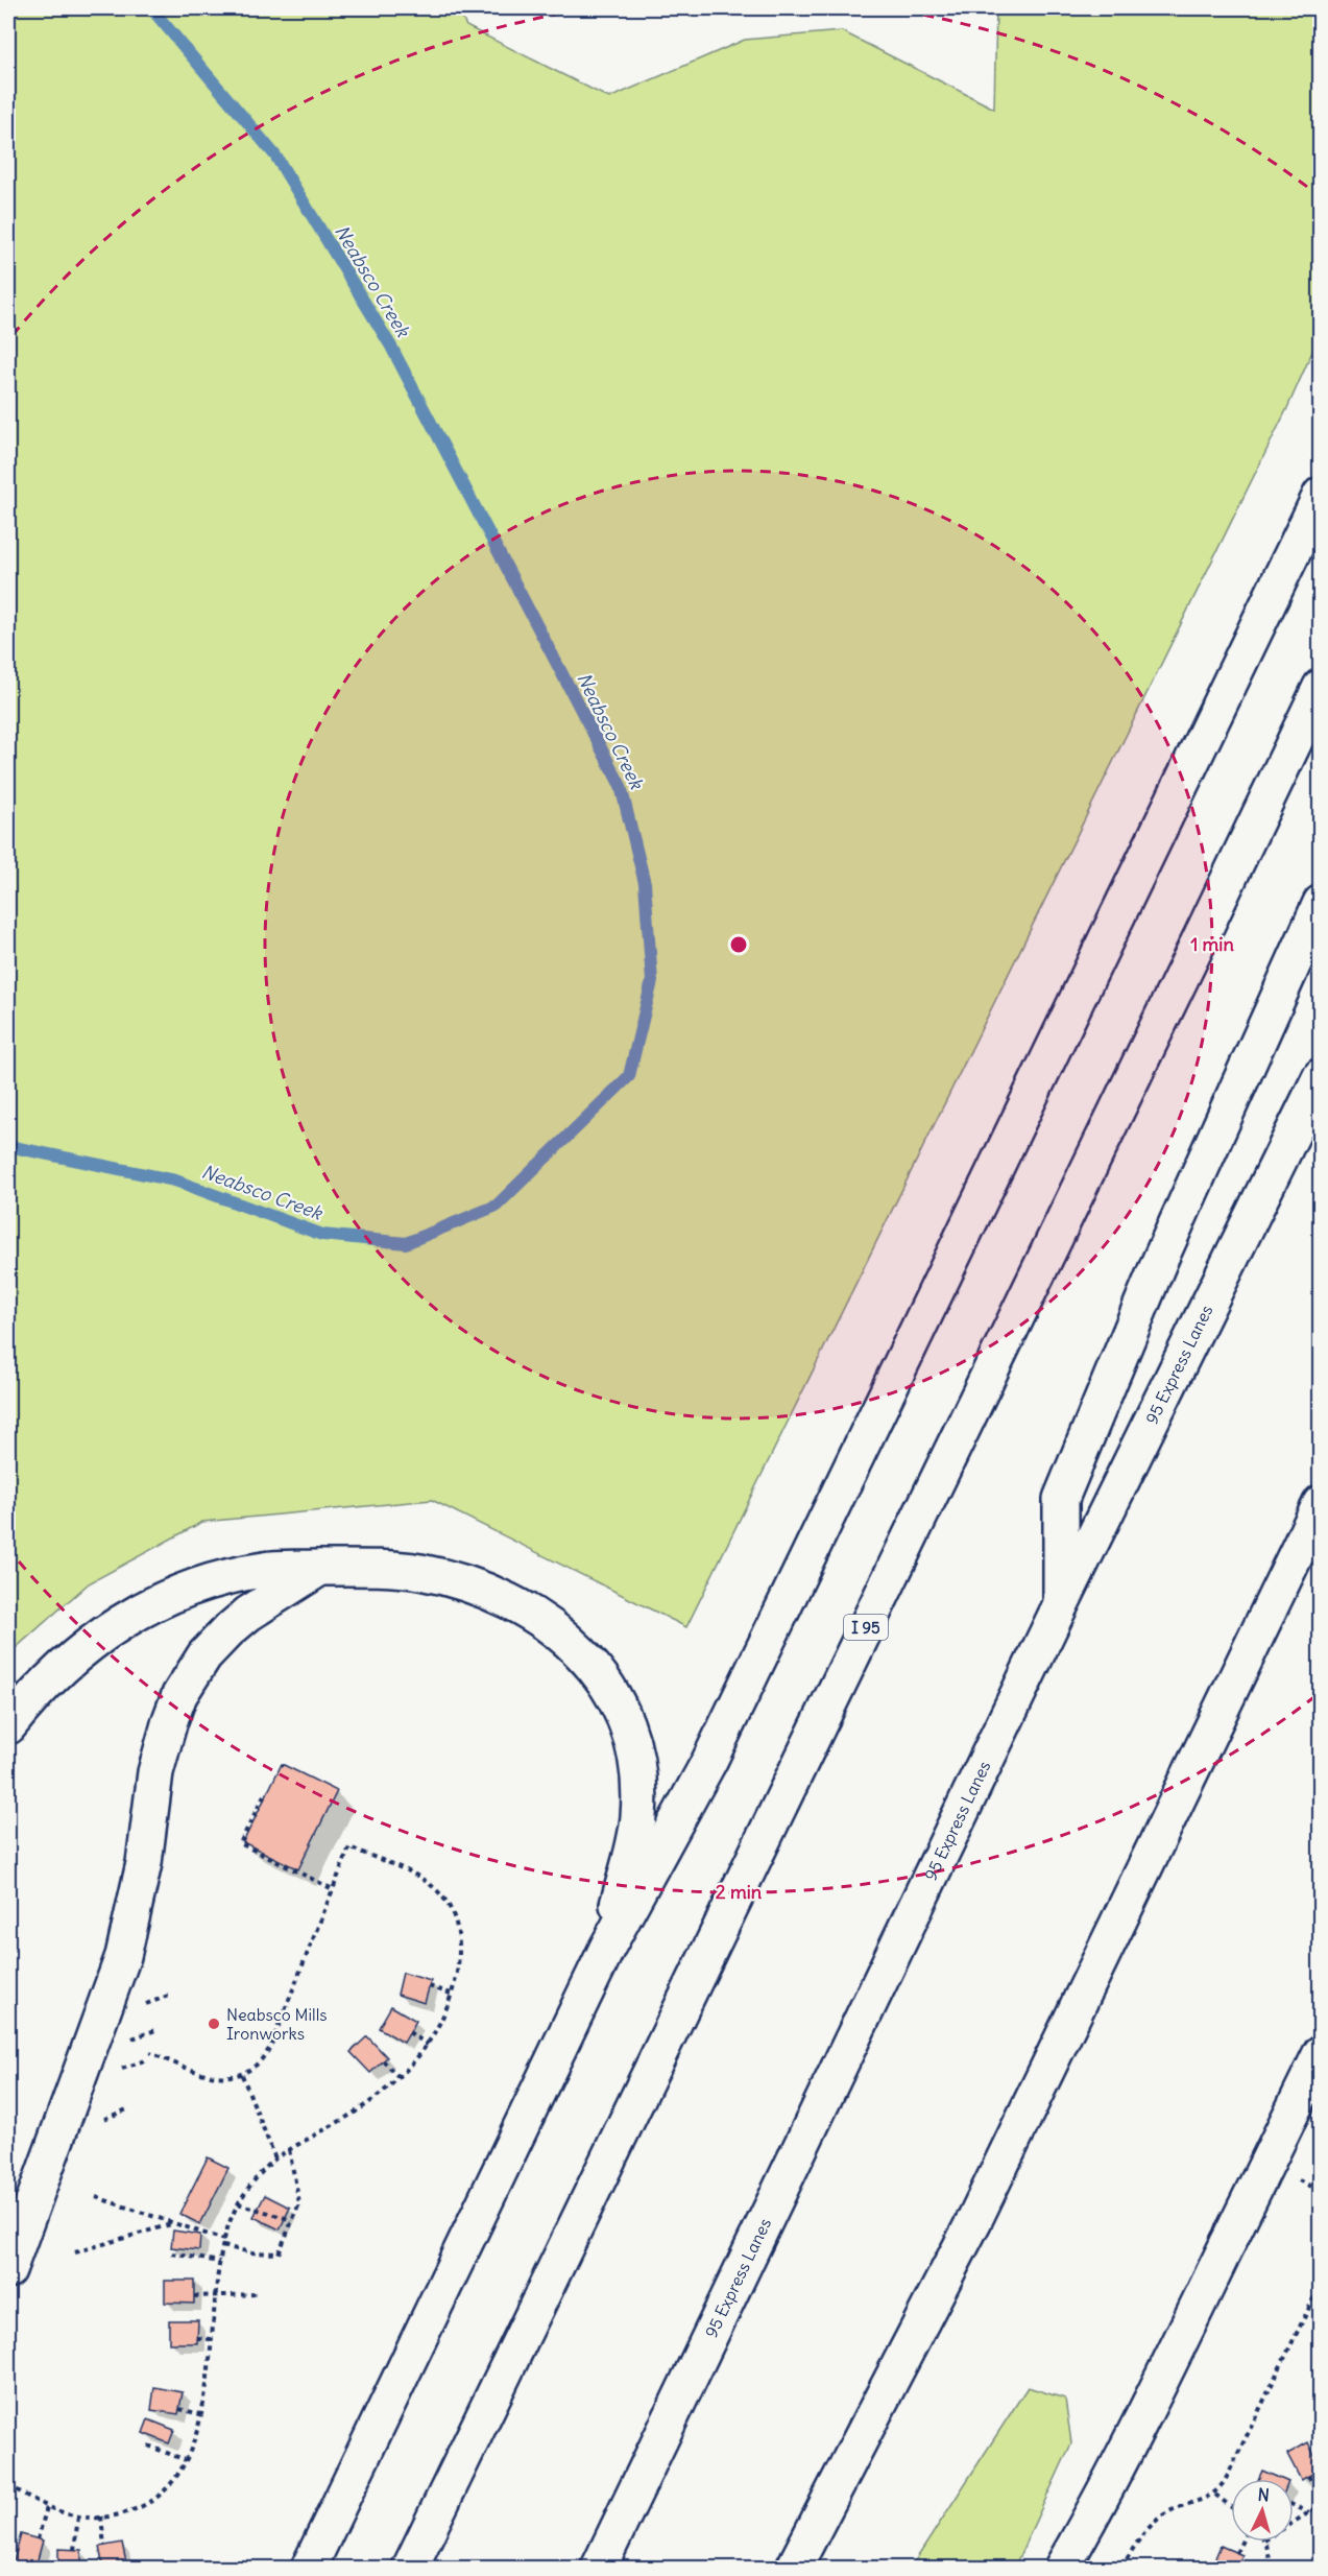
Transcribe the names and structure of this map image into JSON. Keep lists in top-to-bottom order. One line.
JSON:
{"streets":{"main road":["95 Express Lanes","I 95"]},"water":["Neabsco Creek"],"places":["Neabsco Mills Ironworks"],"north":"top","rings":["1 min","2 min"]}
